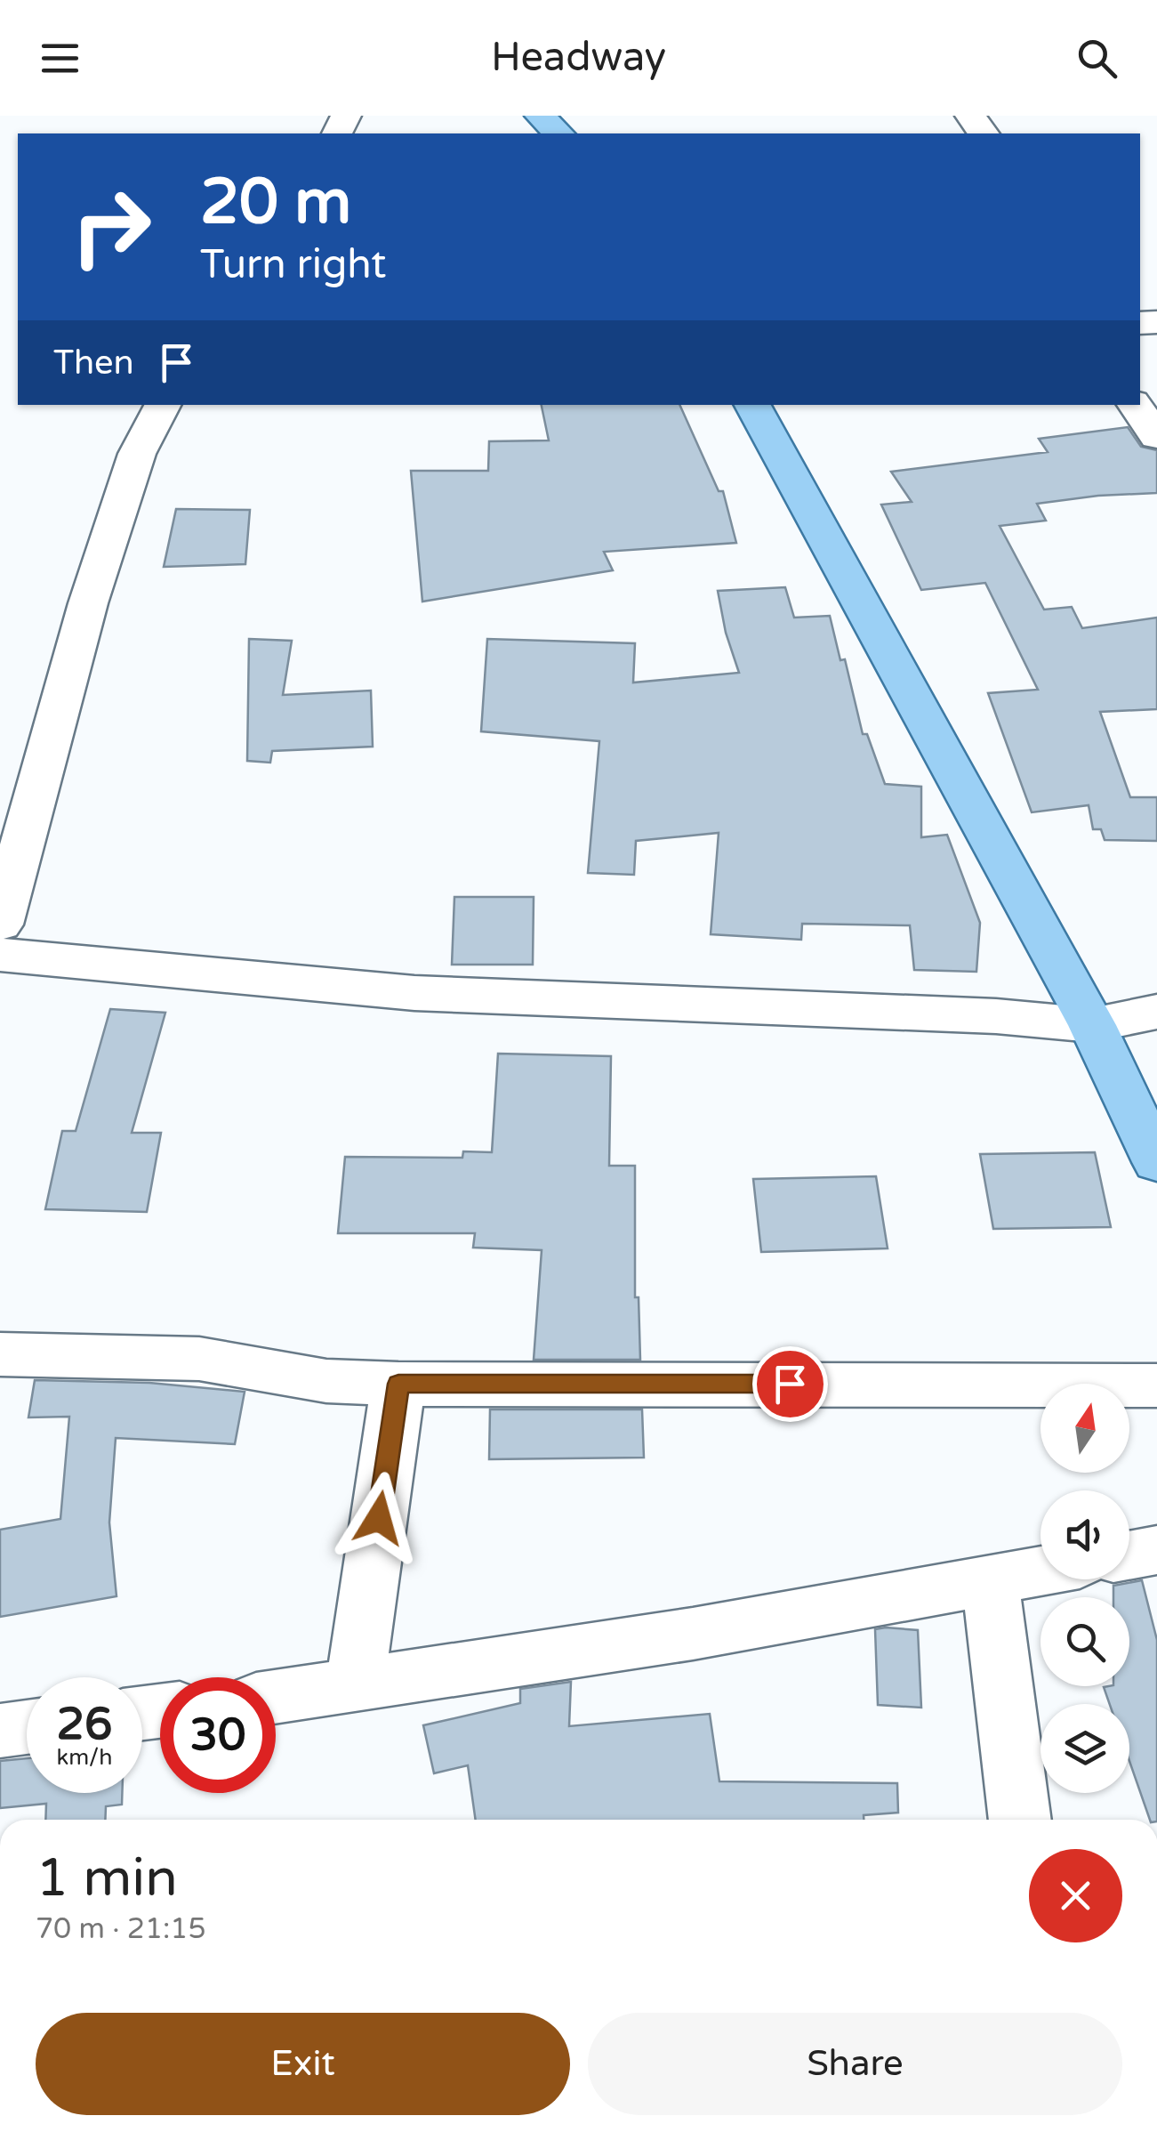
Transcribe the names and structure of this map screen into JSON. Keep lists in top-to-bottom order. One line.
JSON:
{"north":"top","page":{"header":"Headway","turn":["20 m","Turn right"],"then":"Then","speed":"26 km/h","limit":"30","heading":["1 min","70 m · 21:15"],"buttons":["Exit","Share"]}}
